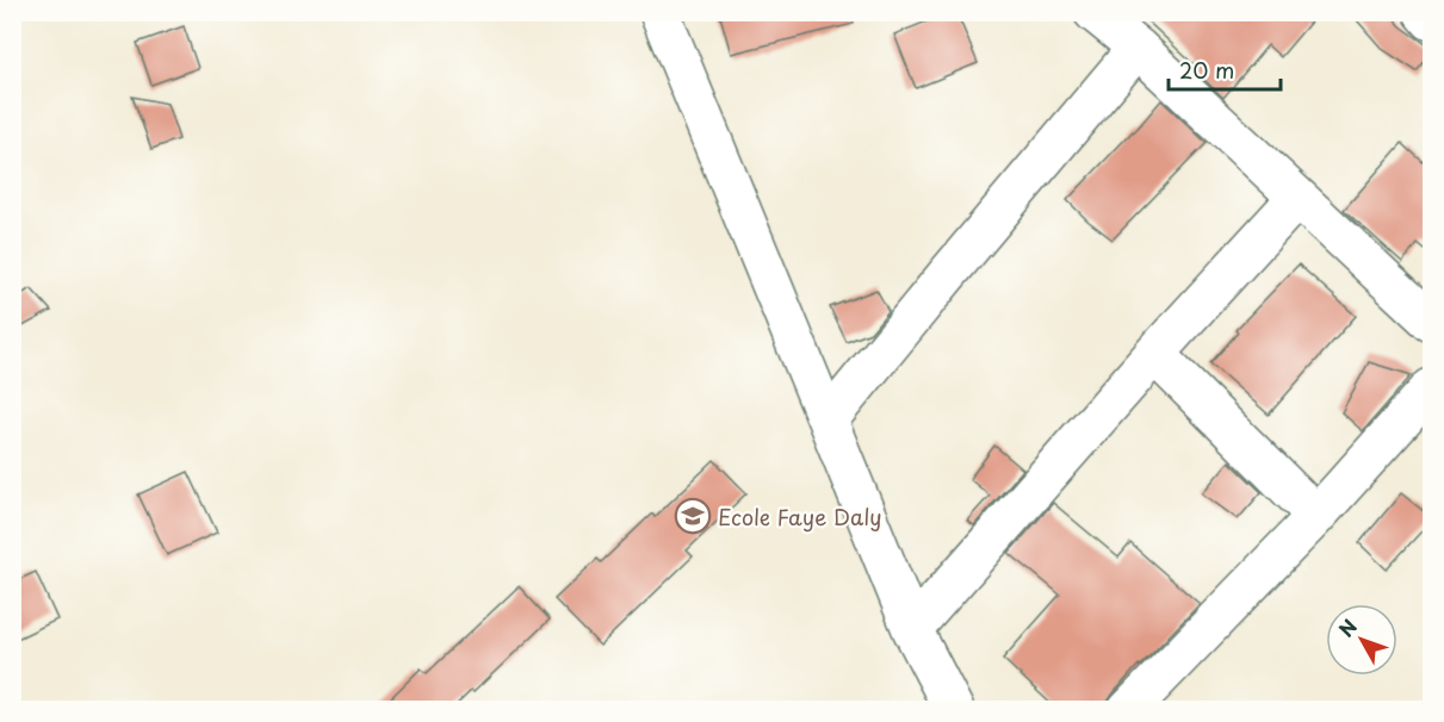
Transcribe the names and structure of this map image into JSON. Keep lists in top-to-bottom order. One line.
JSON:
{"places":{"school or university":["Ecole Faye Daly"]},"scale_bar":"20 m","north":"top left"}
